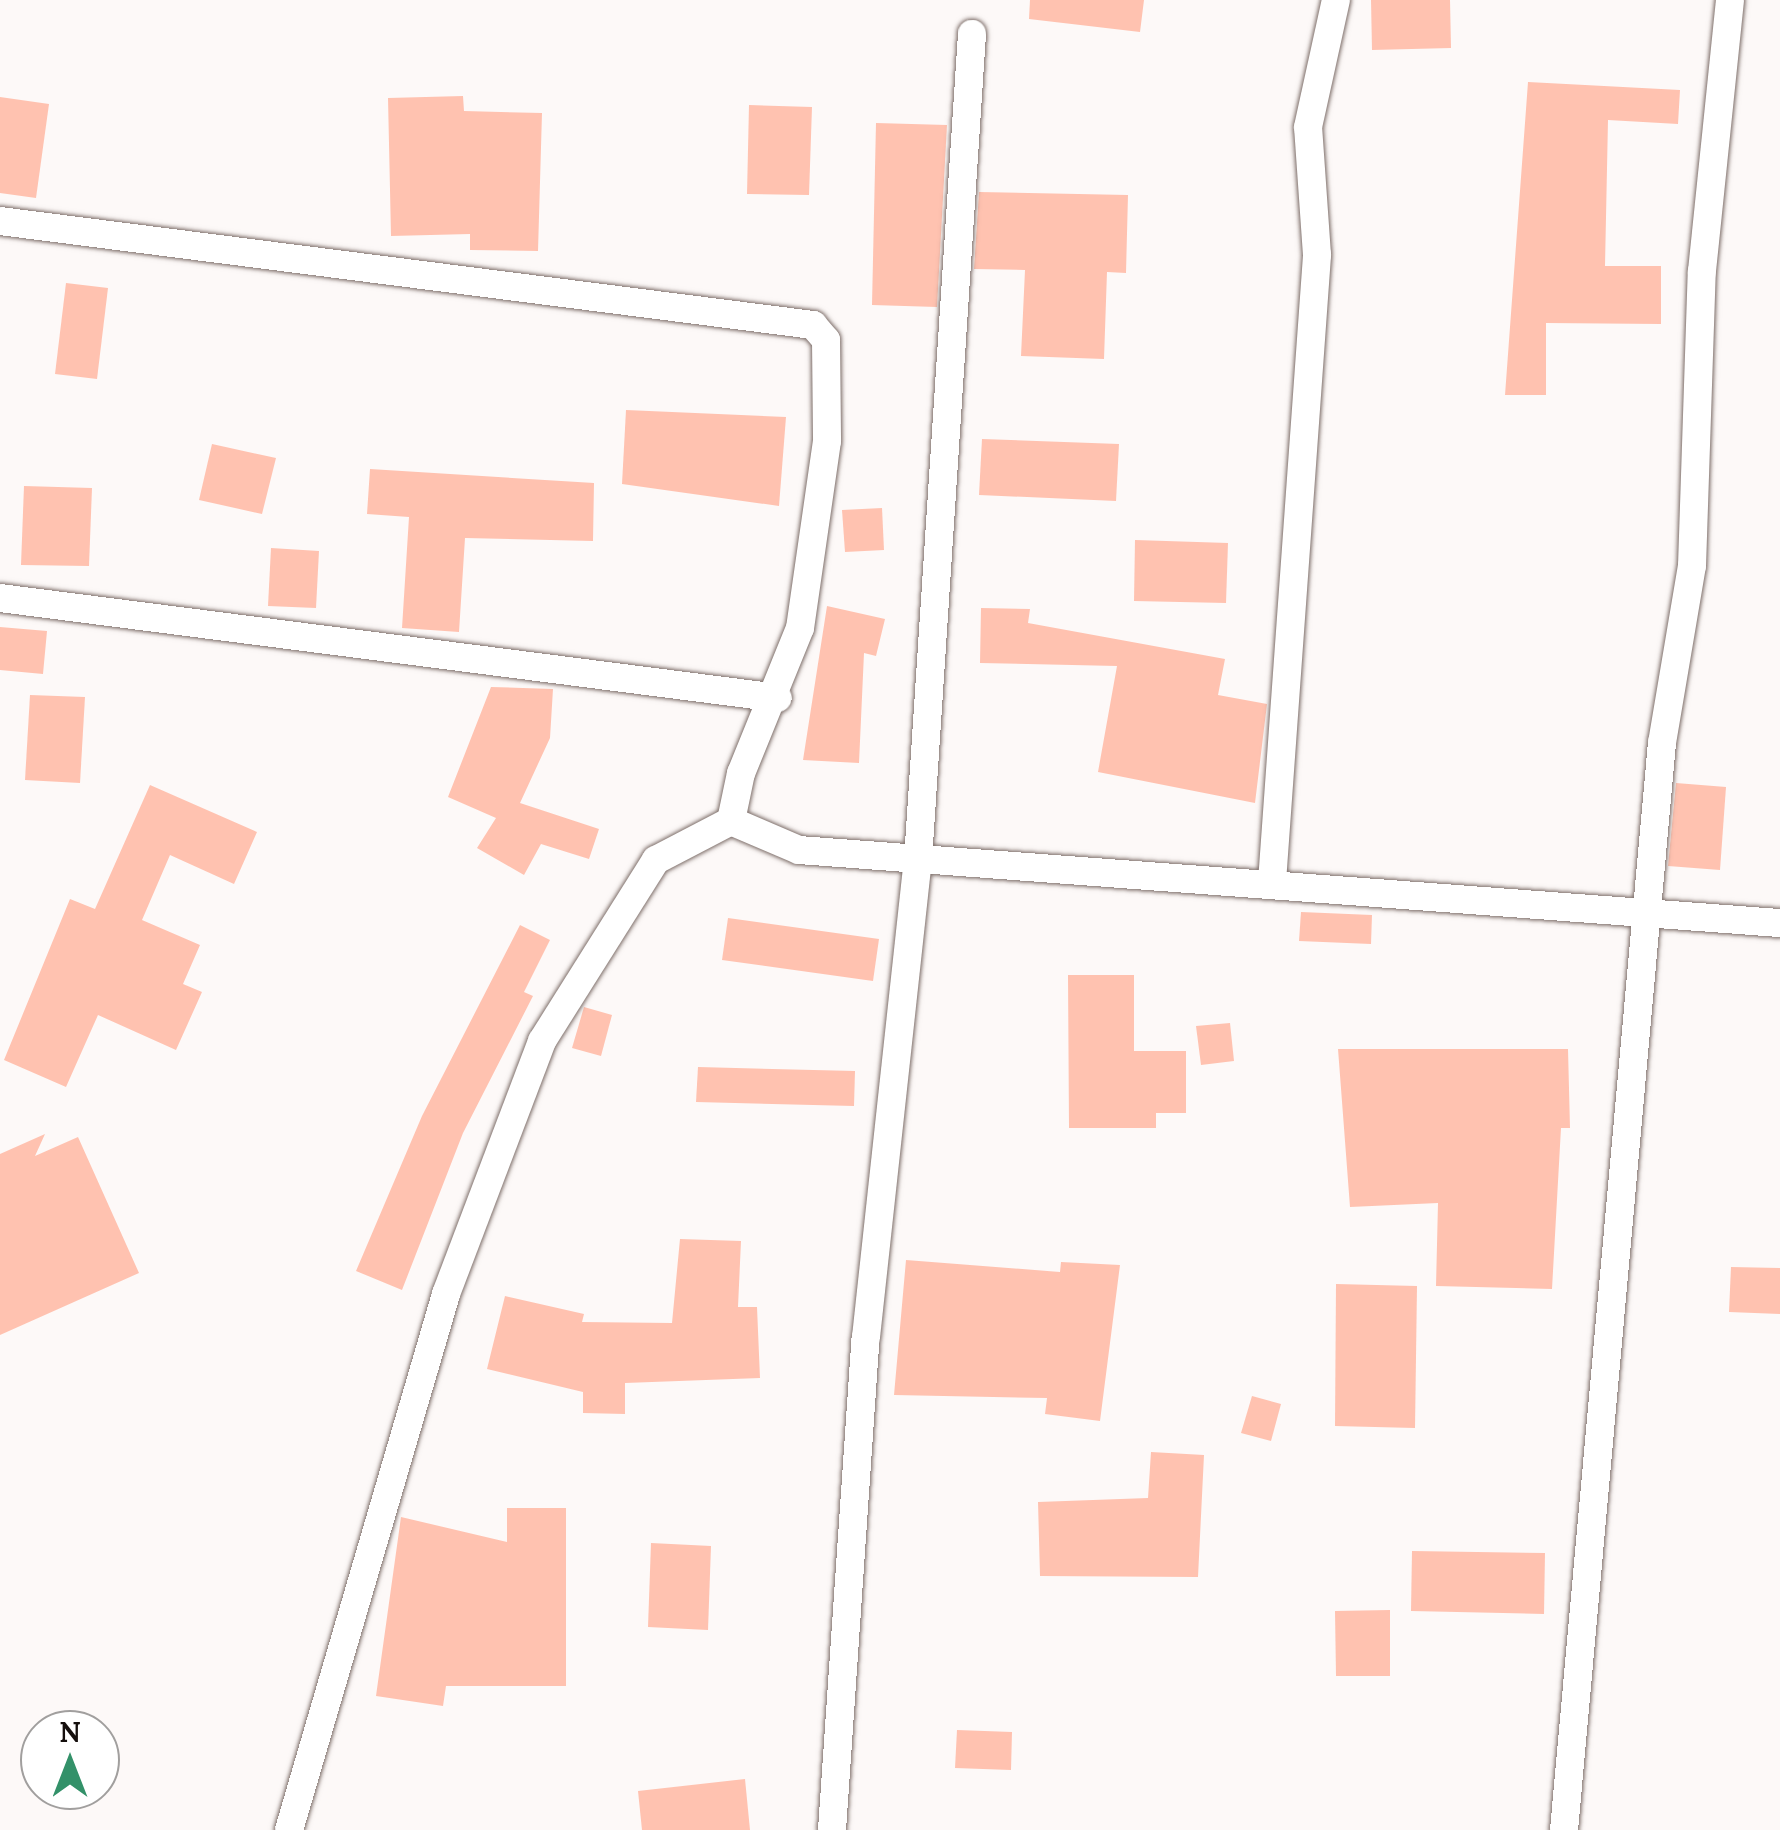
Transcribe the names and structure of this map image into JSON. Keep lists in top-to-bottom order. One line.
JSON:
{"north":"top"}
